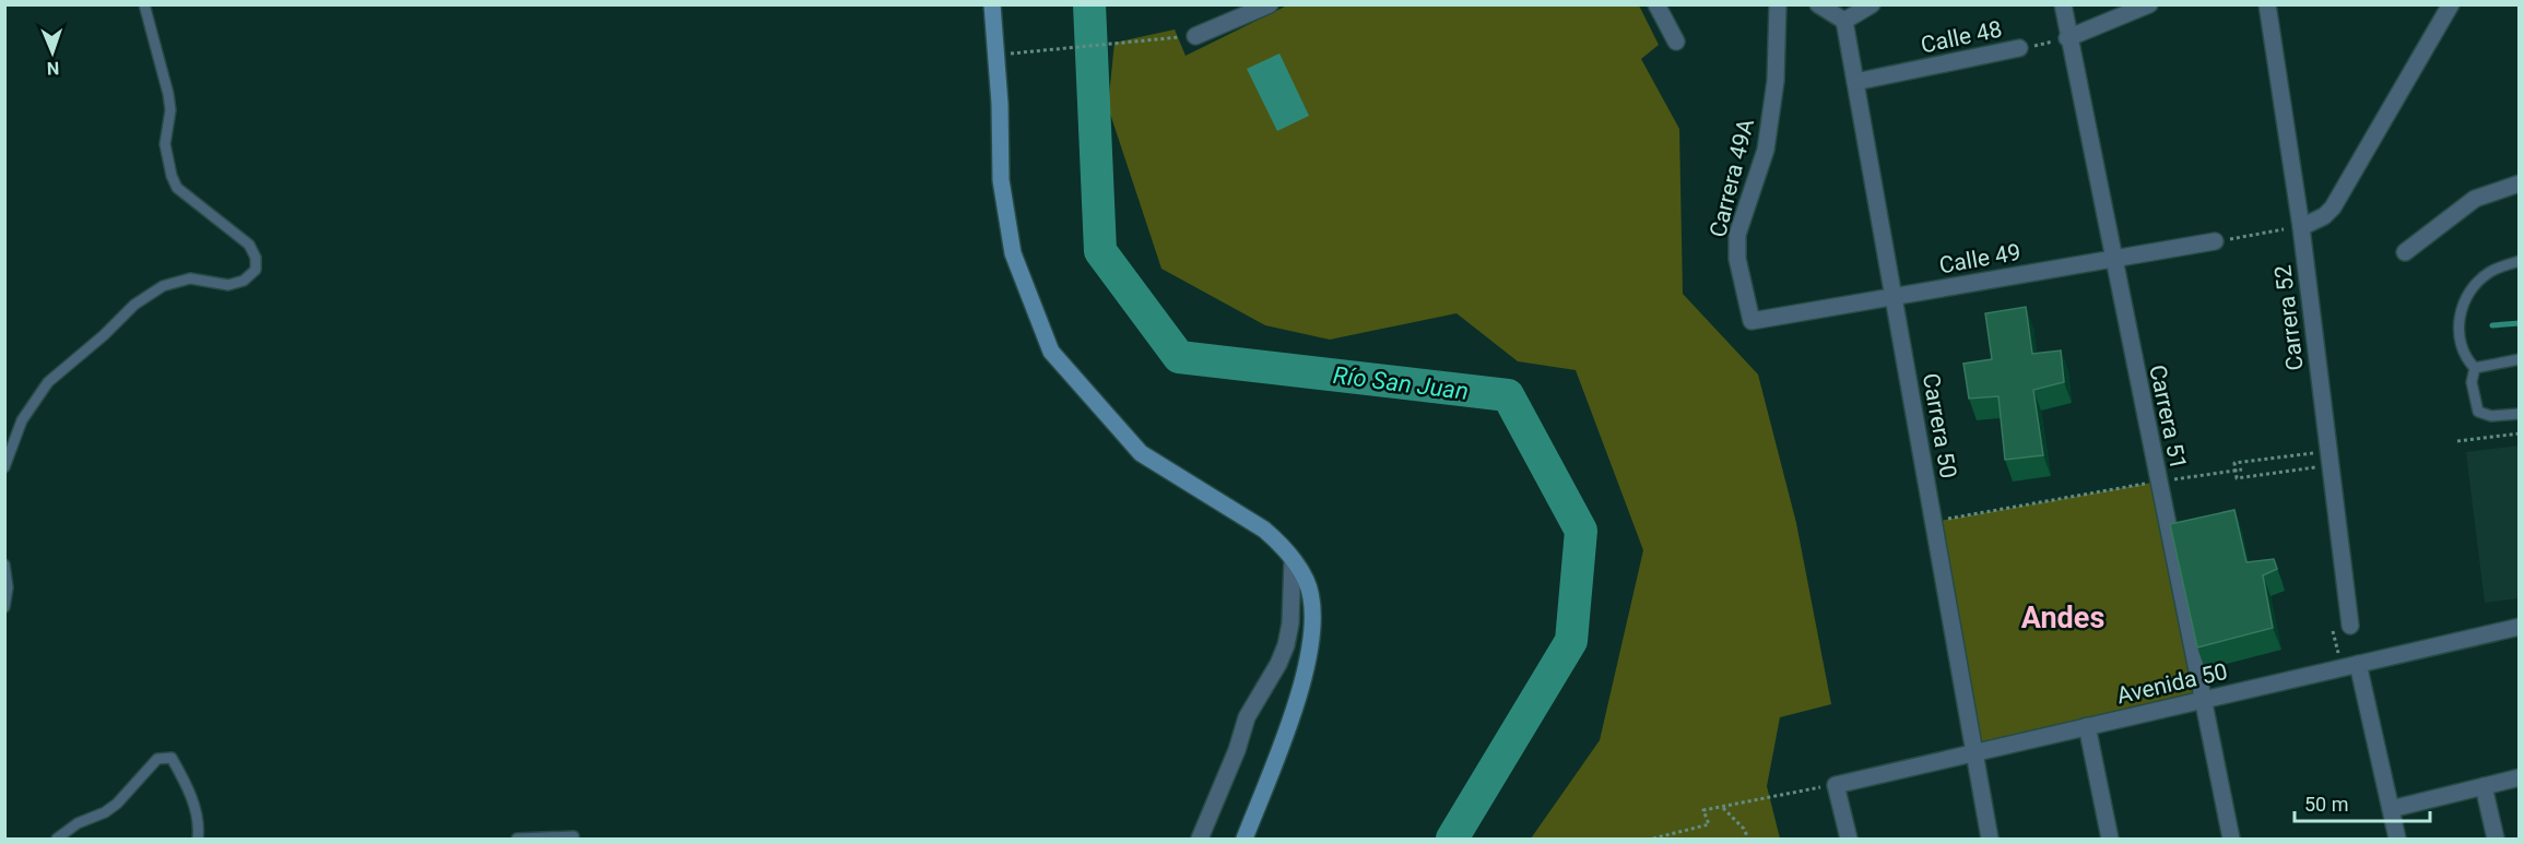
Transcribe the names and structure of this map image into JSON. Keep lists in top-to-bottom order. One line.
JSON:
{"streets":{"street":["Calle 48","Carrera 49A","Calle 49","Carrera 52","Carrera 51","Carrera 50","Avenida 50"]},"crossings":[["Calle 48","Carrera 51"],["Calle 48","Carrera 50"],["Carrera 49A","Calle 49"],["Calle 49","Carrera 51"],["Calle 49","Carrera 50"],["Carrera 51","Avenida 50"],["Carrera 50","Avenida 50"]],"districts":["Andes"],"water":["Río San Juan"],"scale_bar":"50 m","north":"bottom"}
